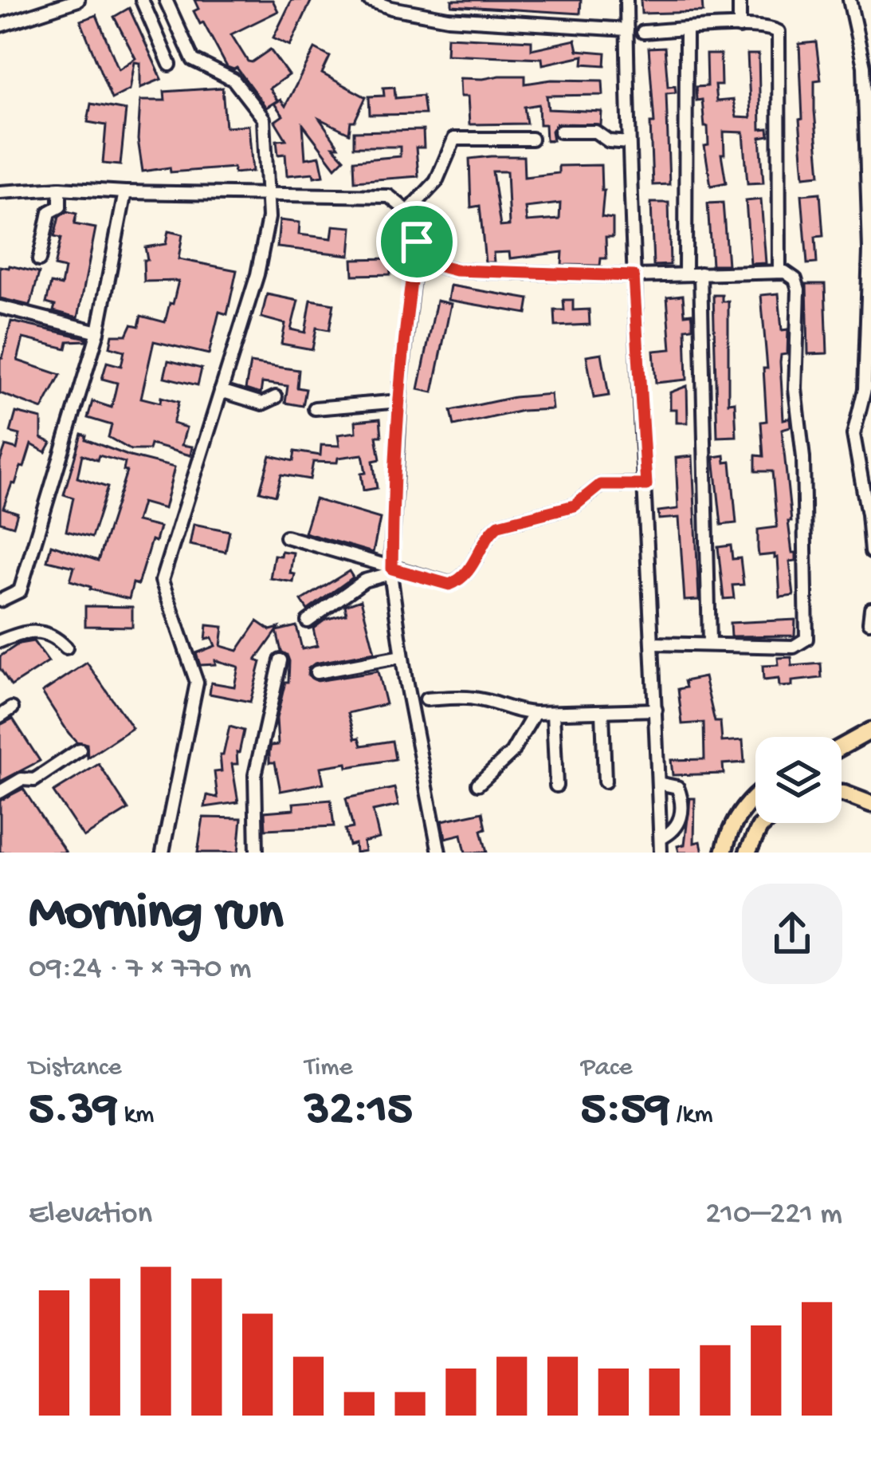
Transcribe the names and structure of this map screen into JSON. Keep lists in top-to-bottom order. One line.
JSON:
{"page":{"heading":["Morning run","09:24 · 7 × 770 m"],"stats":[["Distance","5.39 km"],["Time","32:15"],["Pace","5:59 /km"]],"chart":["Elevation","210–221 m"]}}
